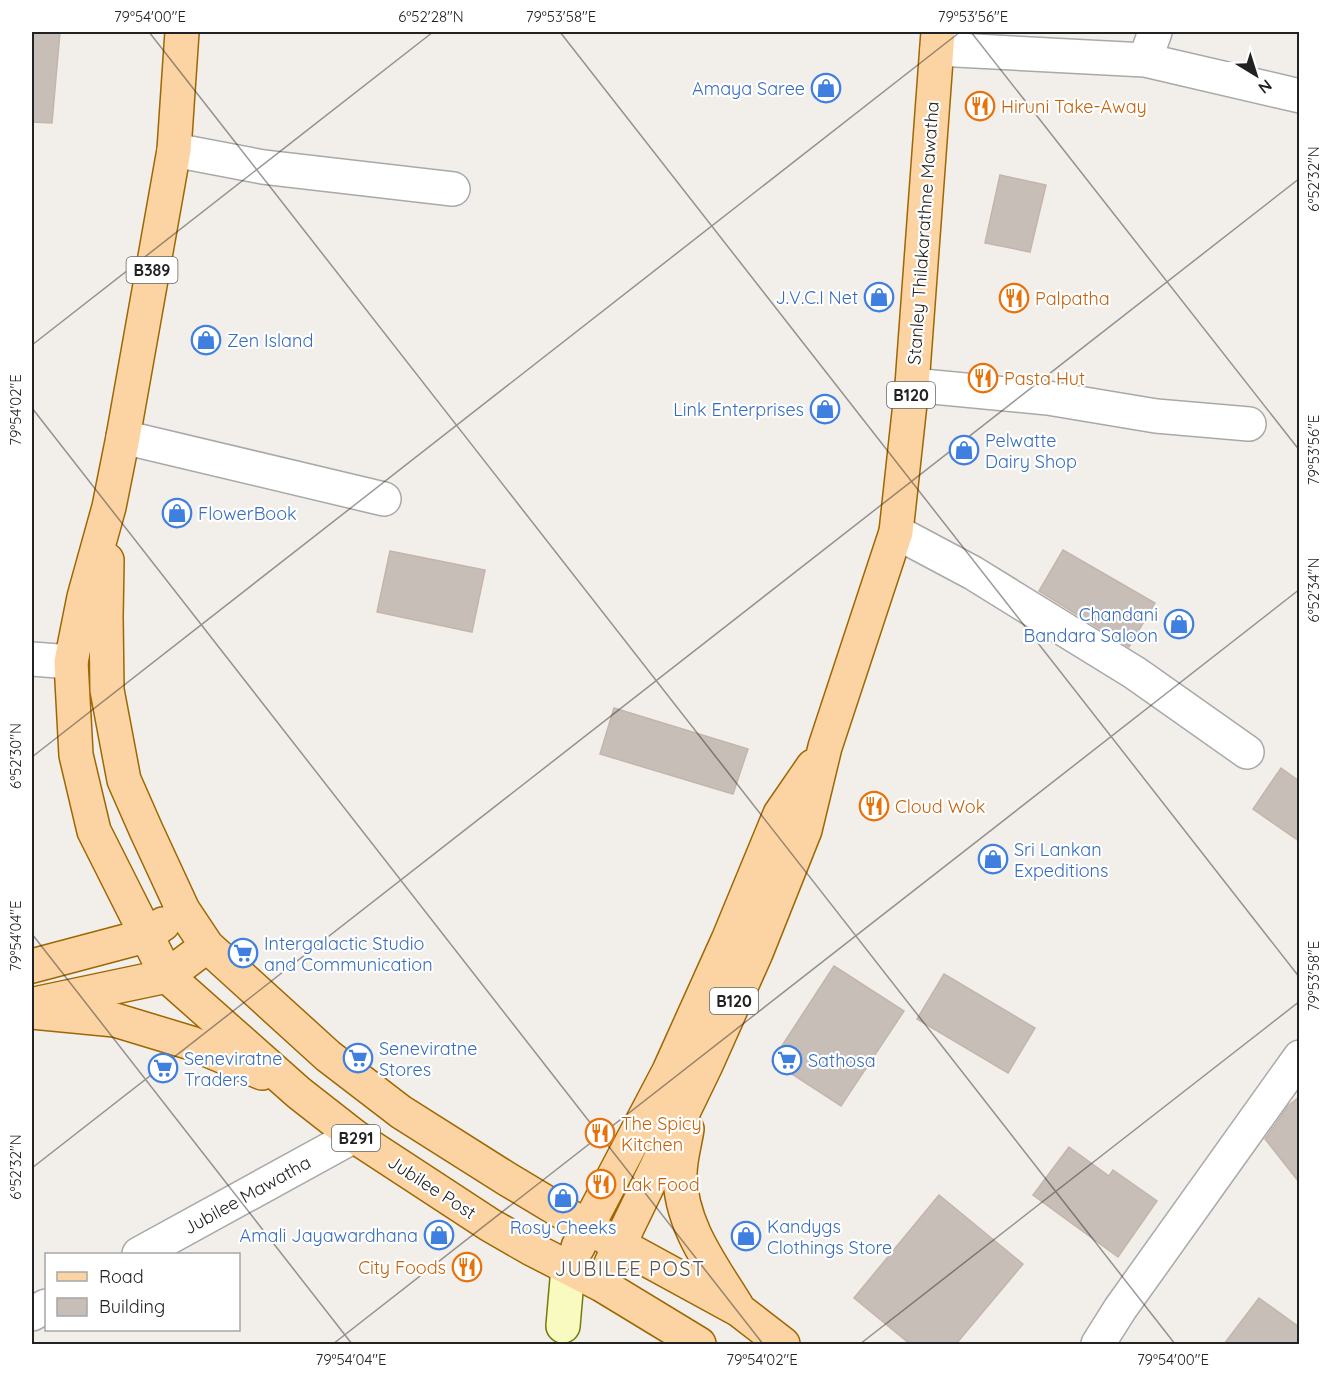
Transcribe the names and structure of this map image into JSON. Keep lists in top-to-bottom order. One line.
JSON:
{"streets":{"main road":["Stanley Thilakarathne Mawatha","B389","B120","B291","Jubilee Post"],"street":["Jubilee Mawatha"]},"crossings":[["Stanley Thilakarathne Mawatha","B120"],["Stanley Thilakarathne Mawatha","B291"],["B120","B291"],["B120","Jubilee Post"],["Jubilee Post","Jubilee Mawatha"]],"districts":["JUBILEE POST"],"places":{"shop":["Amaya Saree","J.V.C.I Net","Zen Island","Link Enterprises","Pelwatte Dairy Shop","FlowerBook","Chandani Bandara Saloon","Sri Lankan Expeditions","Rosy Cheeks","Amali Jayawardhana","Kandygs Clothings Store"],"restaurant":["Hiruni Take-Away","Palpatha","Pasta Hut","Cloud Wok","The Spicy Kitchen","Lak Food","City Foods"],"supermarket":["Intergalactic Studio and Communication","Seneviratne Stores","Sathosa","Seneviratne Traders"]},"legend":["Road","Building"],"north":"bottom right","coordinates":["79°54'00\"E","6°52'28\"N","79°53'58\"E","79°53'56\"E","6°52'32\"N","79°54'02\"E","6°52'34\"N","6°52'30\"N","79°54'04\"E"]}
